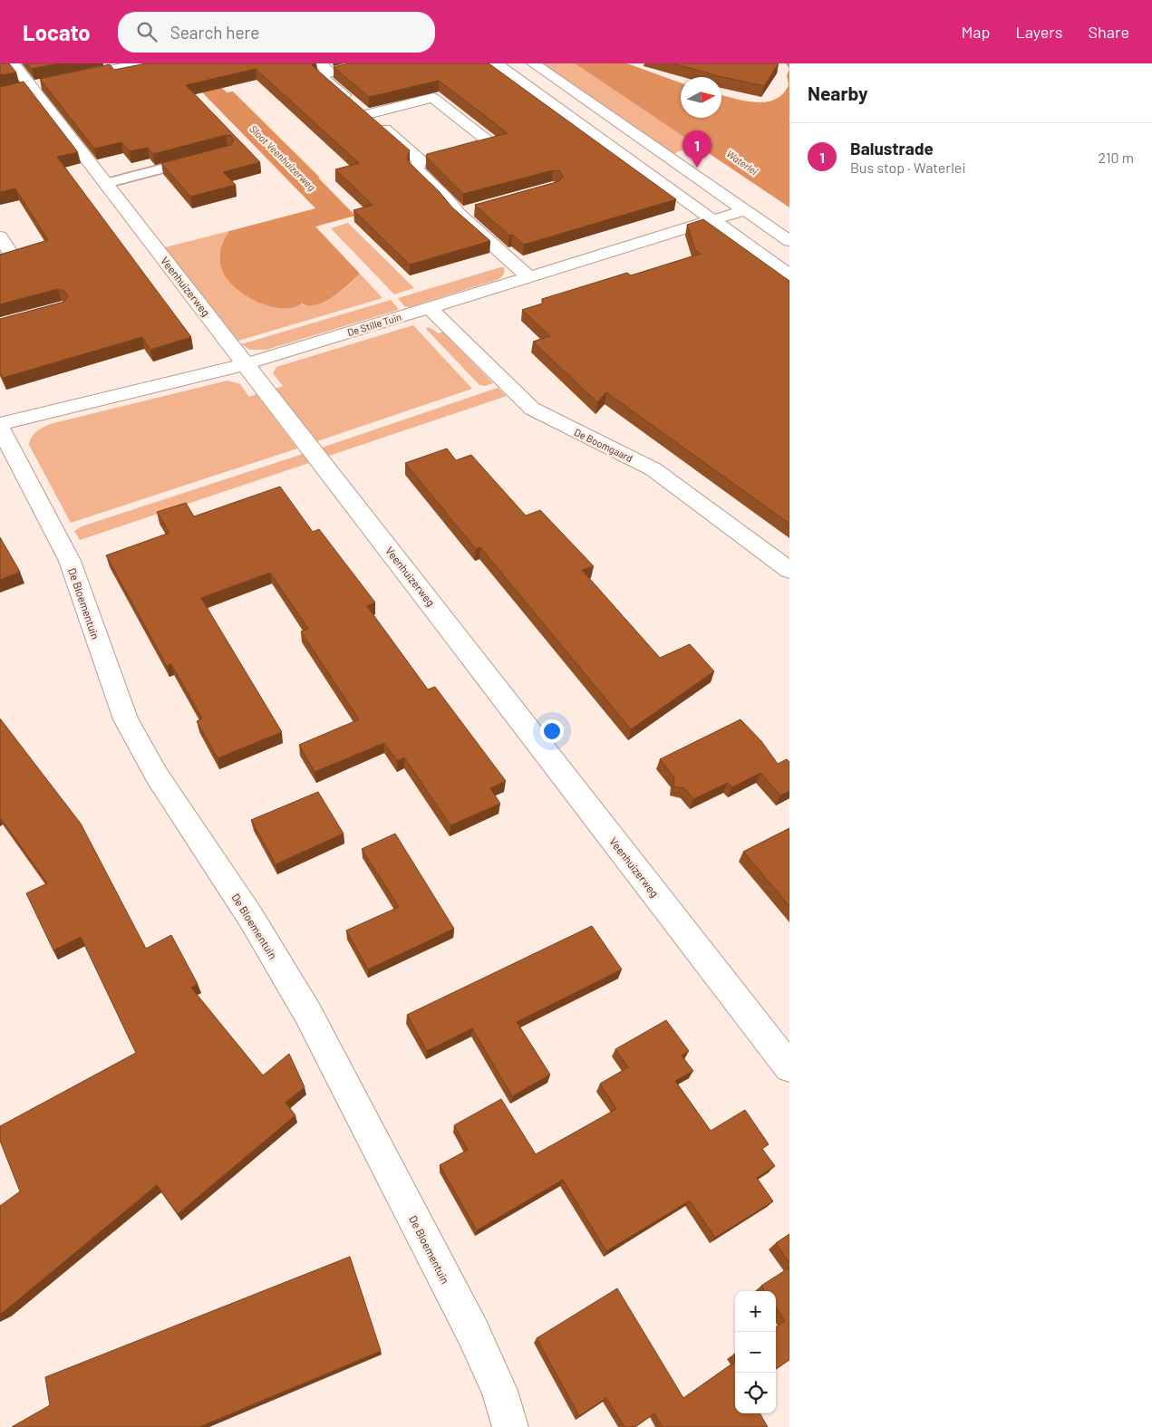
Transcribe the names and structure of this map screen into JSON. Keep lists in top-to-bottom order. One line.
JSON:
{"streets":{"street":["Veenhuizerweg","De Stille Tuin","De Boomgaard","De Bloementuin"]},"crossings":[["Veenhuizerweg","De Stille Tuin"],["De Stille Tuin","De Boomgaard"]],"water":["Sloot Veenhuizerweg","Waterlei"],"north":"right","page":{"header":"Locato","search":"Search here","nav":["Map","Layers","Share"],"heading":"Nearby","list":[{"mark":"1","name":"Balustrade","note":"Bus stop · Waterlei","value":"210 m"}],"pins":"1","map_buttons":["+","−"]}}
